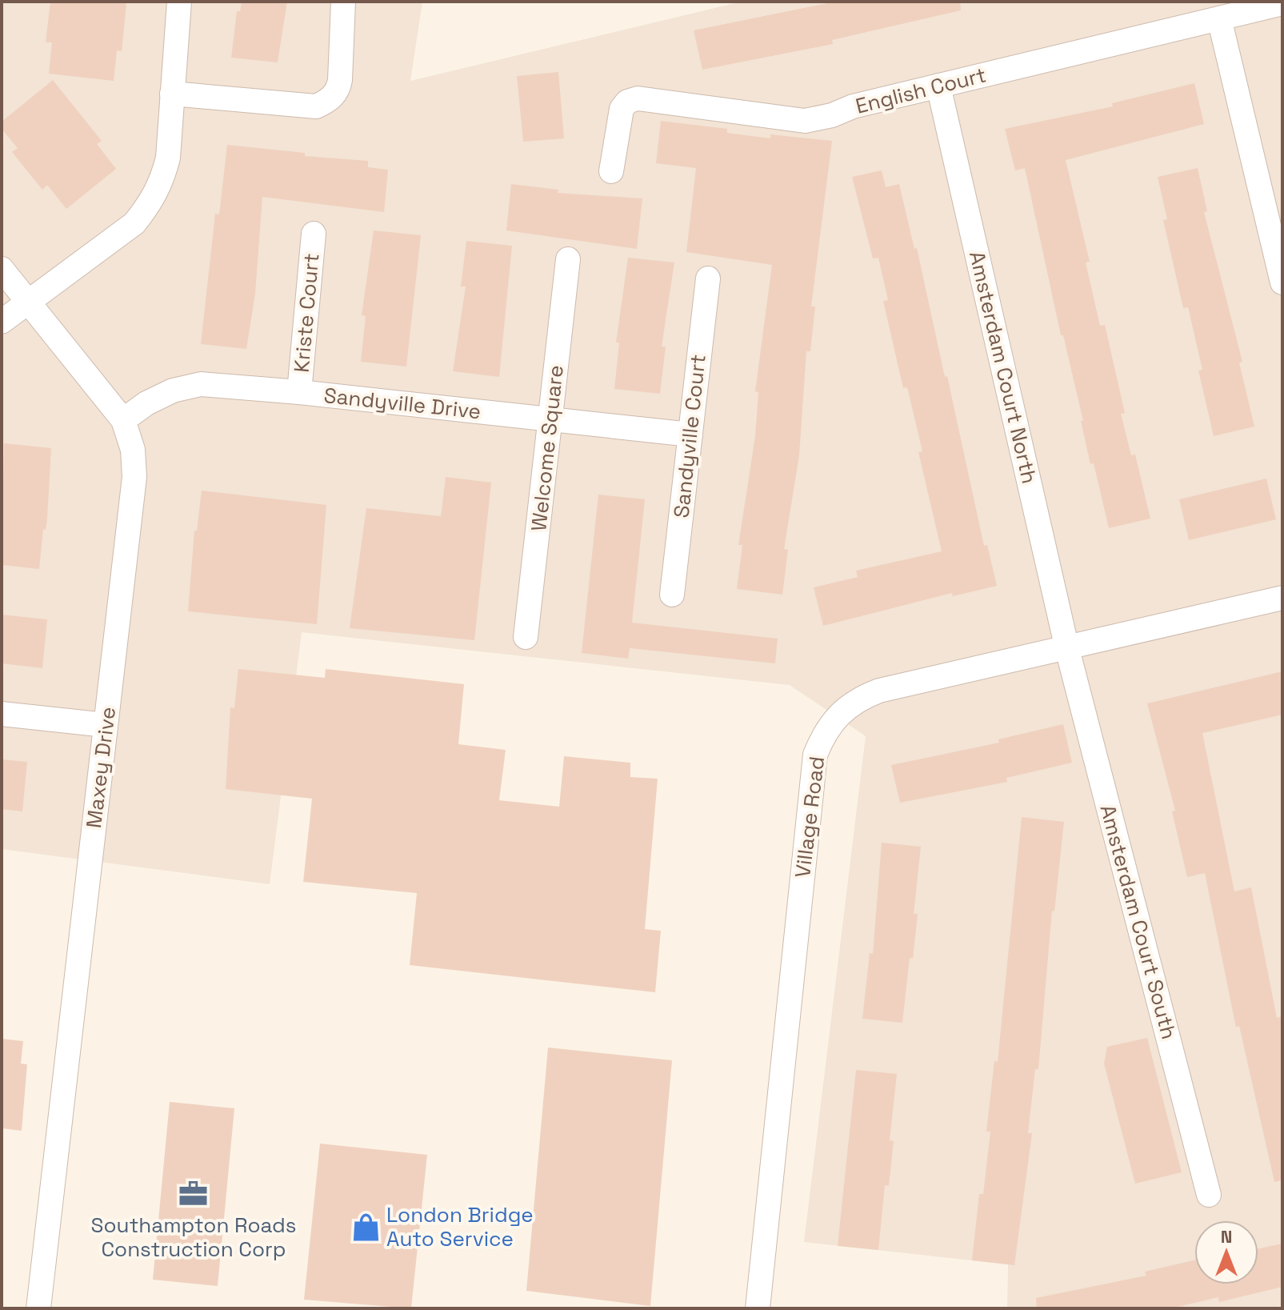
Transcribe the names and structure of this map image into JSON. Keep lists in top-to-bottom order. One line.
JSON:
{"streets":{"street":["English Court","Kriste Court","Amsterdam Court North","Sandyville Drive","Sandyville Court","Welcome Square","Maxey Drive","Village Road","Amsterdam Court South"]},"crossings":[["English Court","Amsterdam Court North"],["Kriste Court","Sandyville Drive"],["Amsterdam Court North","Village Road"],["Amsterdam Court North","Amsterdam Court South"],["Sandyville Drive","Sandyville Court"],["Sandyville Drive","Welcome Square"],["Sandyville Drive","Maxey Drive"],["Village Road","Amsterdam Court South"]],"places":{"office":["Southampton Roads Construction Corp"],"shop":["London Bridge Auto Service"]},"north":"top"}
